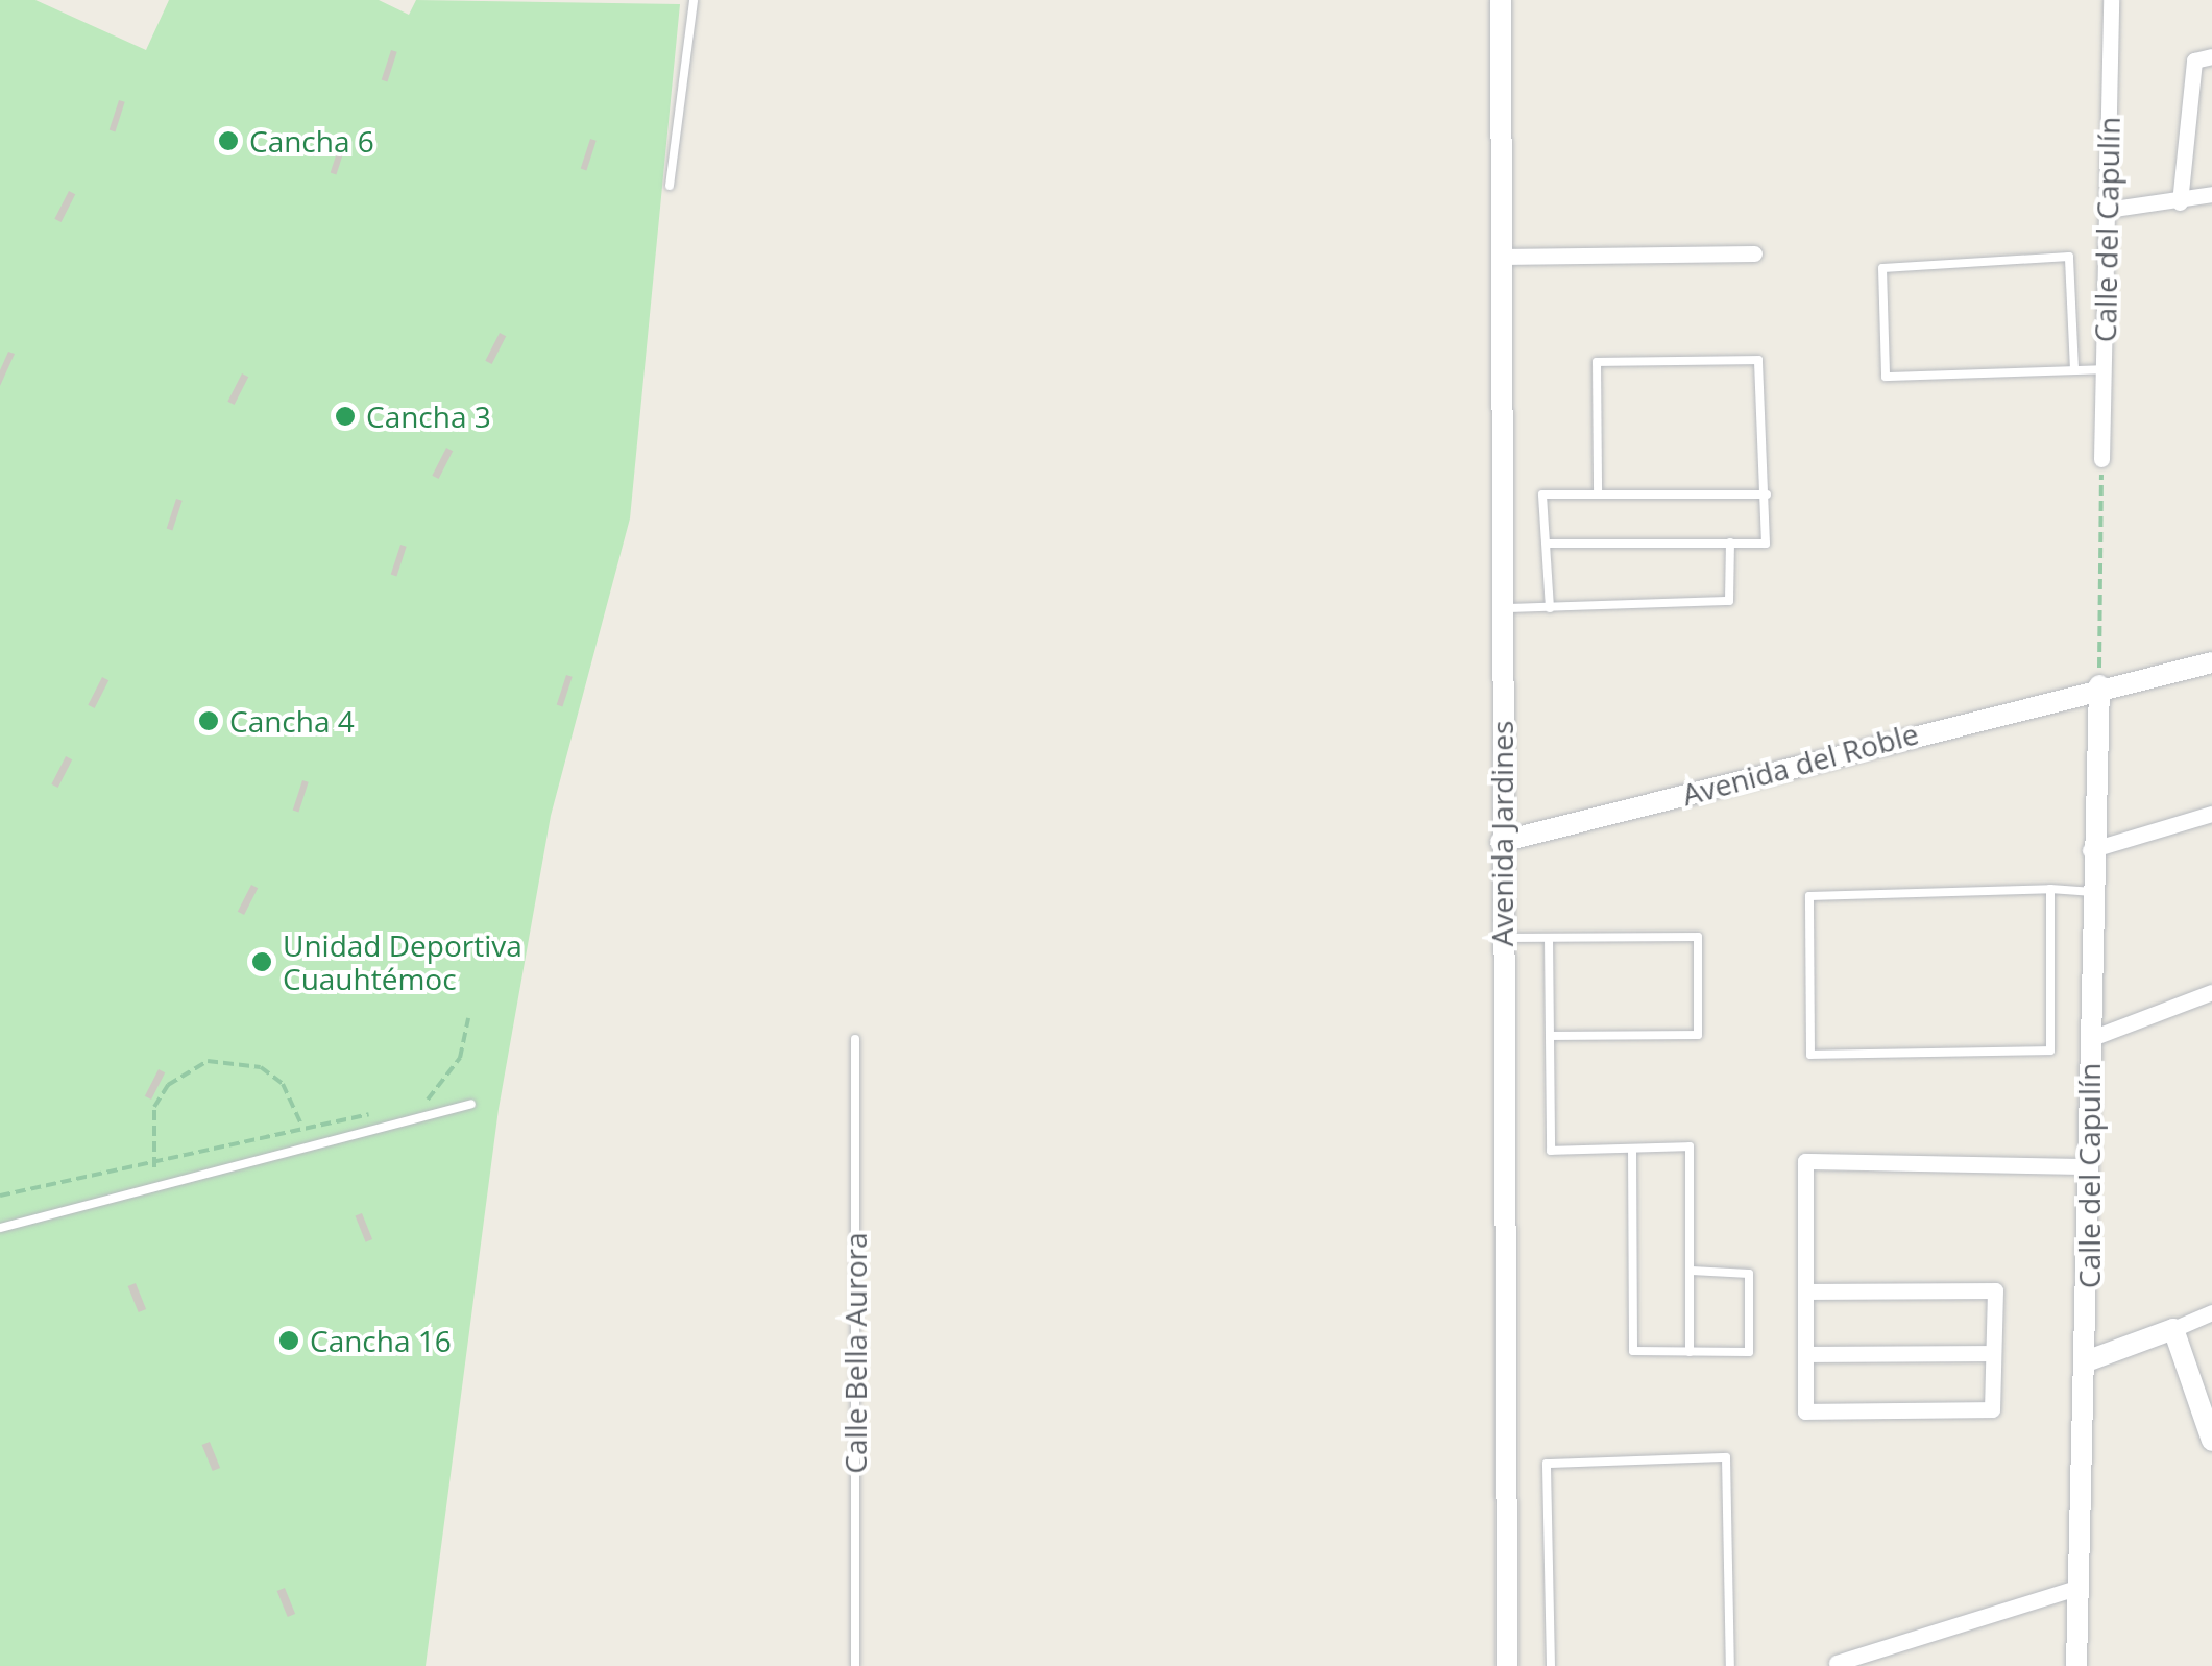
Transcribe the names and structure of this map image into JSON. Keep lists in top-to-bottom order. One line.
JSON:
{"streets":{"street":["Calle del Capulín","Avenida del Roble","Avenida Jardines"],"lane":["Calle Bella Aurora"]},"crossings":[["Calle del Capulín","Avenida del Roble"],["Avenida del Roble","Avenida Jardines"]],"places":["Cancha 6","Cancha 3","Cancha 4","Unidad Deportiva Cuauhtémoc","Cancha 16"]}
